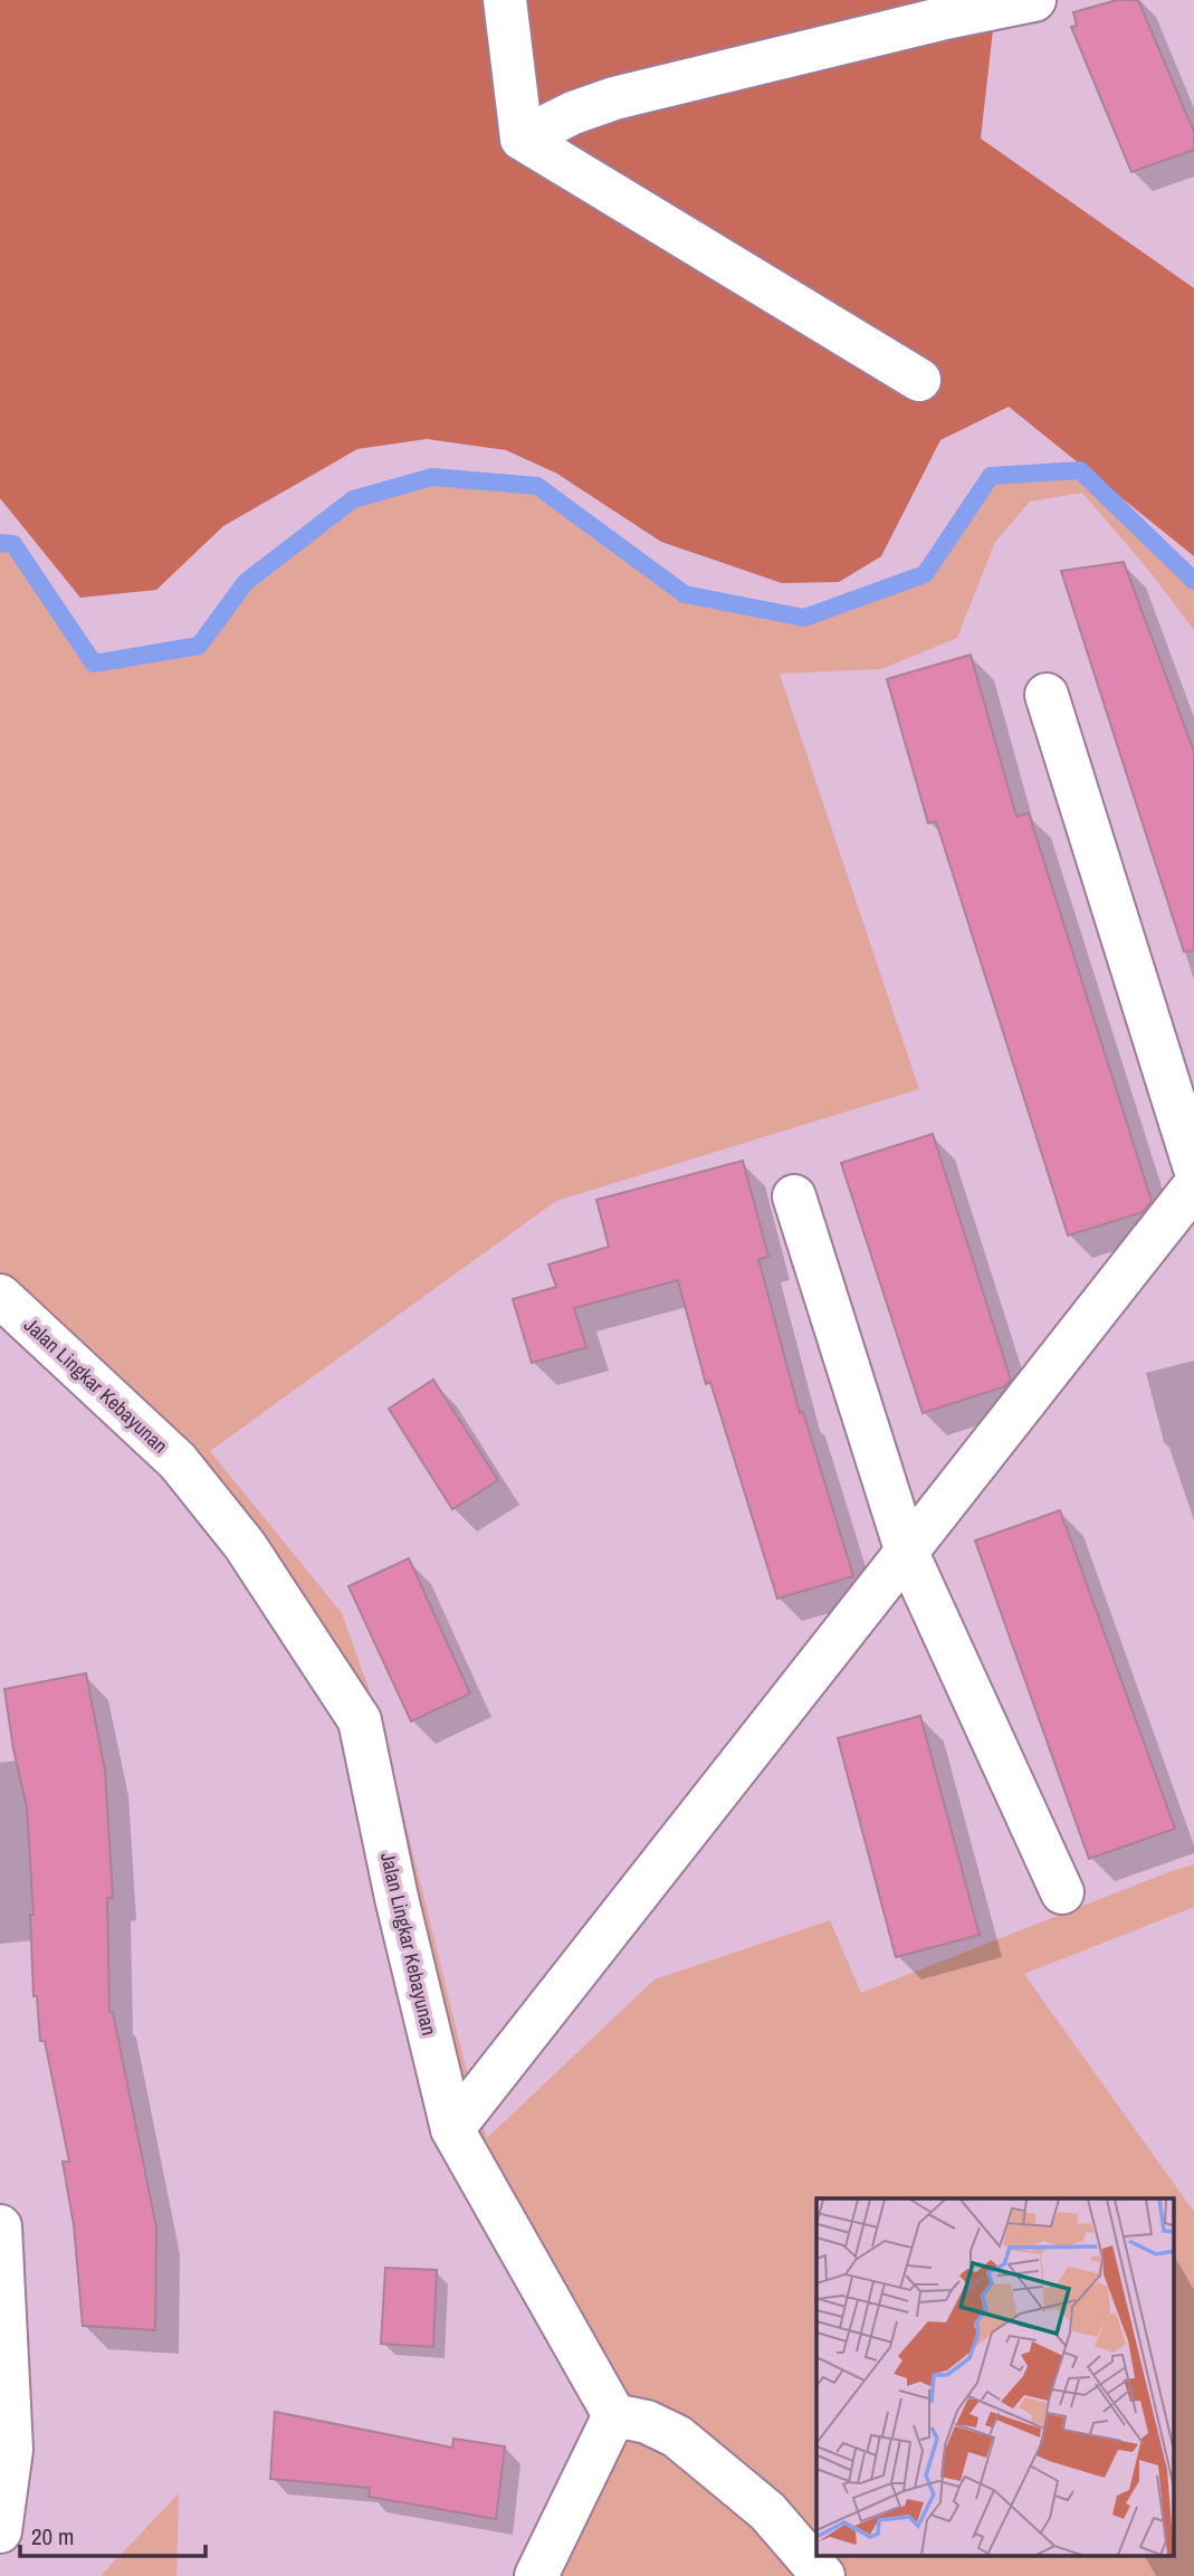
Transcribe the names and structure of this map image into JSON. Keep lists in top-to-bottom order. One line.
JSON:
{"streets":{"street":["Jalan Lingkar Kebayunan"]},"scale_bar":"20 m"}
